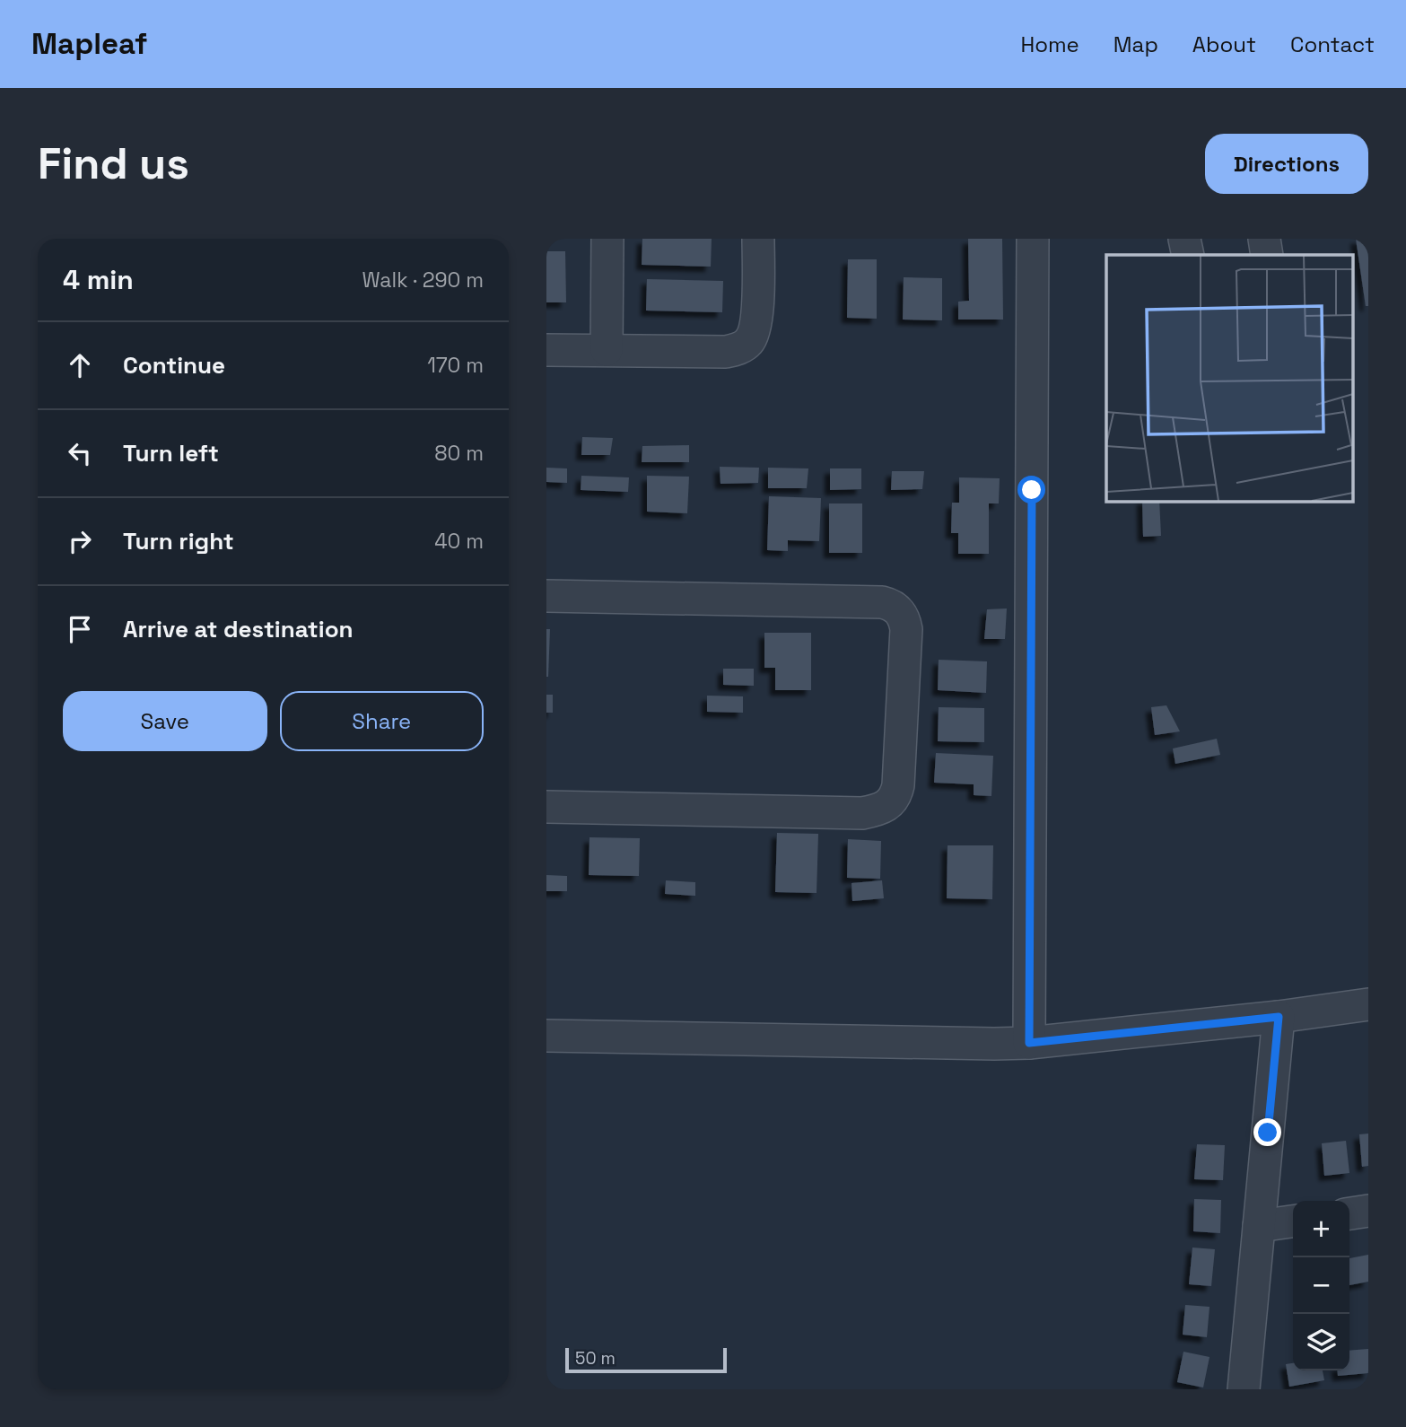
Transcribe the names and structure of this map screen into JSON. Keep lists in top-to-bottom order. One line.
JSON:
{"scale_bar":"50 m","page":{"header":"Mapleaf","nav":["Home","Map","About","Contact"],"buttons":["Directions",["Save","Share"]],"title":"Find us","heading":["4 min","Walk · 290 m"],"list":[["Continue","170 m"],["Turn left","80 m"],["Turn right","40 m"],"Arrive at destination"],"map_buttons":["+","−"],"scale":"50 m"}}
